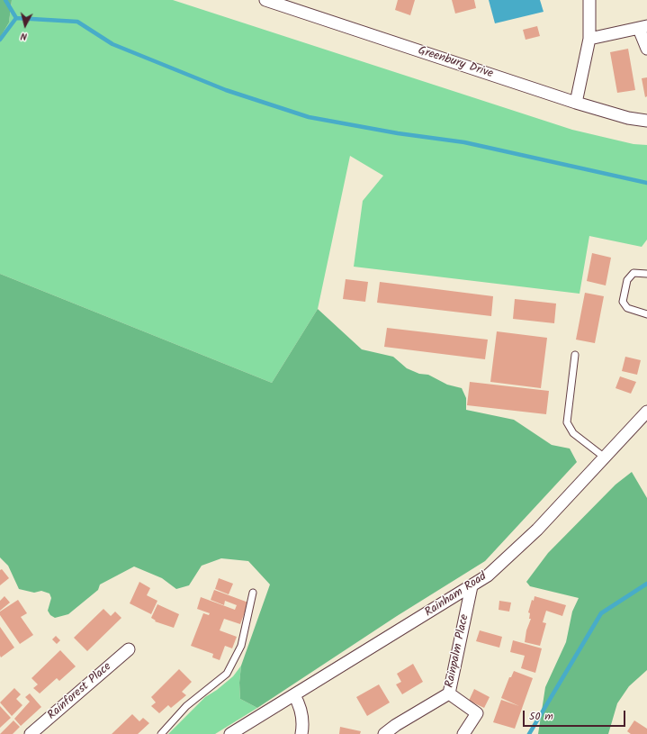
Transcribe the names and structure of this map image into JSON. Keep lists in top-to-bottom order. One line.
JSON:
{"streets":{"street":["Greenbury Drive","Rainham Road","Rainpalm Place","Rainforest Place"]},"crossings":[["Rainham Road","Rainpalm Place"]],"scale_bar":"50 m","north":"bottom"}
